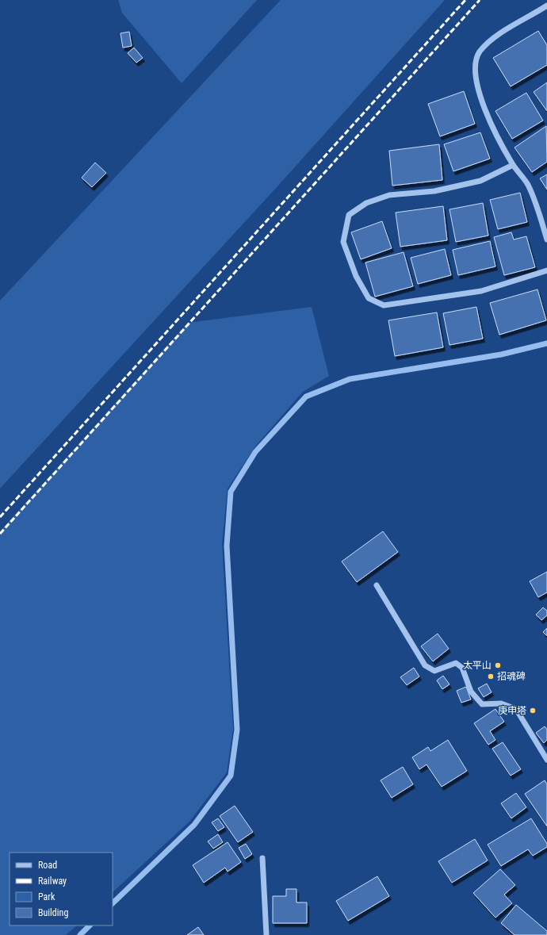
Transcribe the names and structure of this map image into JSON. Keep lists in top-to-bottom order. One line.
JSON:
{"places":["太平山","招魂碑","庚申塔"],"legend":["Road","Railway","Park","Building"]}
